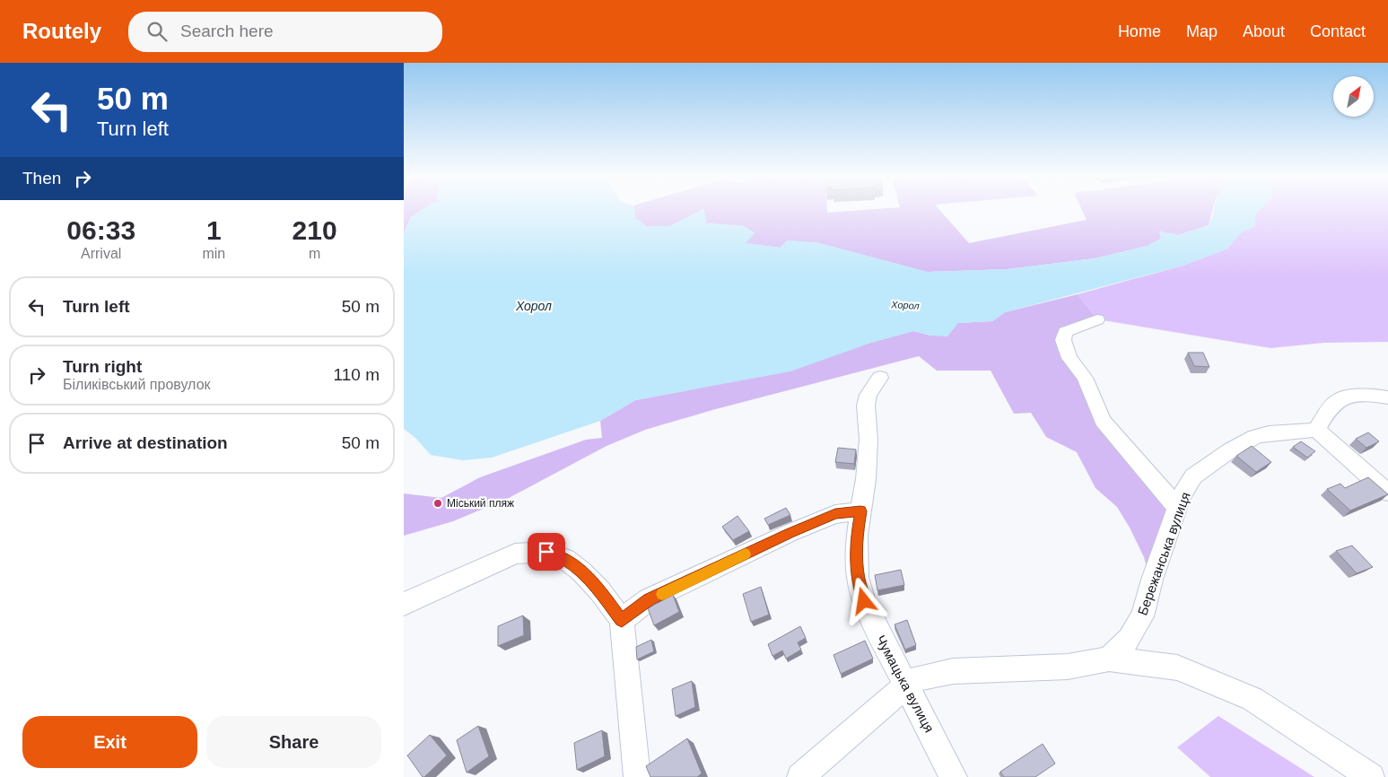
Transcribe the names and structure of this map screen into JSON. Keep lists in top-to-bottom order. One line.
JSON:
{"streets":{"street":["Бережанська вулиця","Чумацька вулиця"]},"water":["Хорол"],"places":["Міський пляж"],"north":"top right","page":{"header":"Routely","search":"Search here","nav":["Home","Map","About","Contact"],"turn":["50 m","Turn left"],"then":"Then","eta":["06:33","Arrival","1","min","210","m"],"list":[{"name":"Turn left","value":"50 m"},{"name":"Turn right","note":"Біликівський провулок","value":"110 m"},{"name":"Arrive at destination","value":"50 m"}],"buttons":["Exit","Share"]}}
